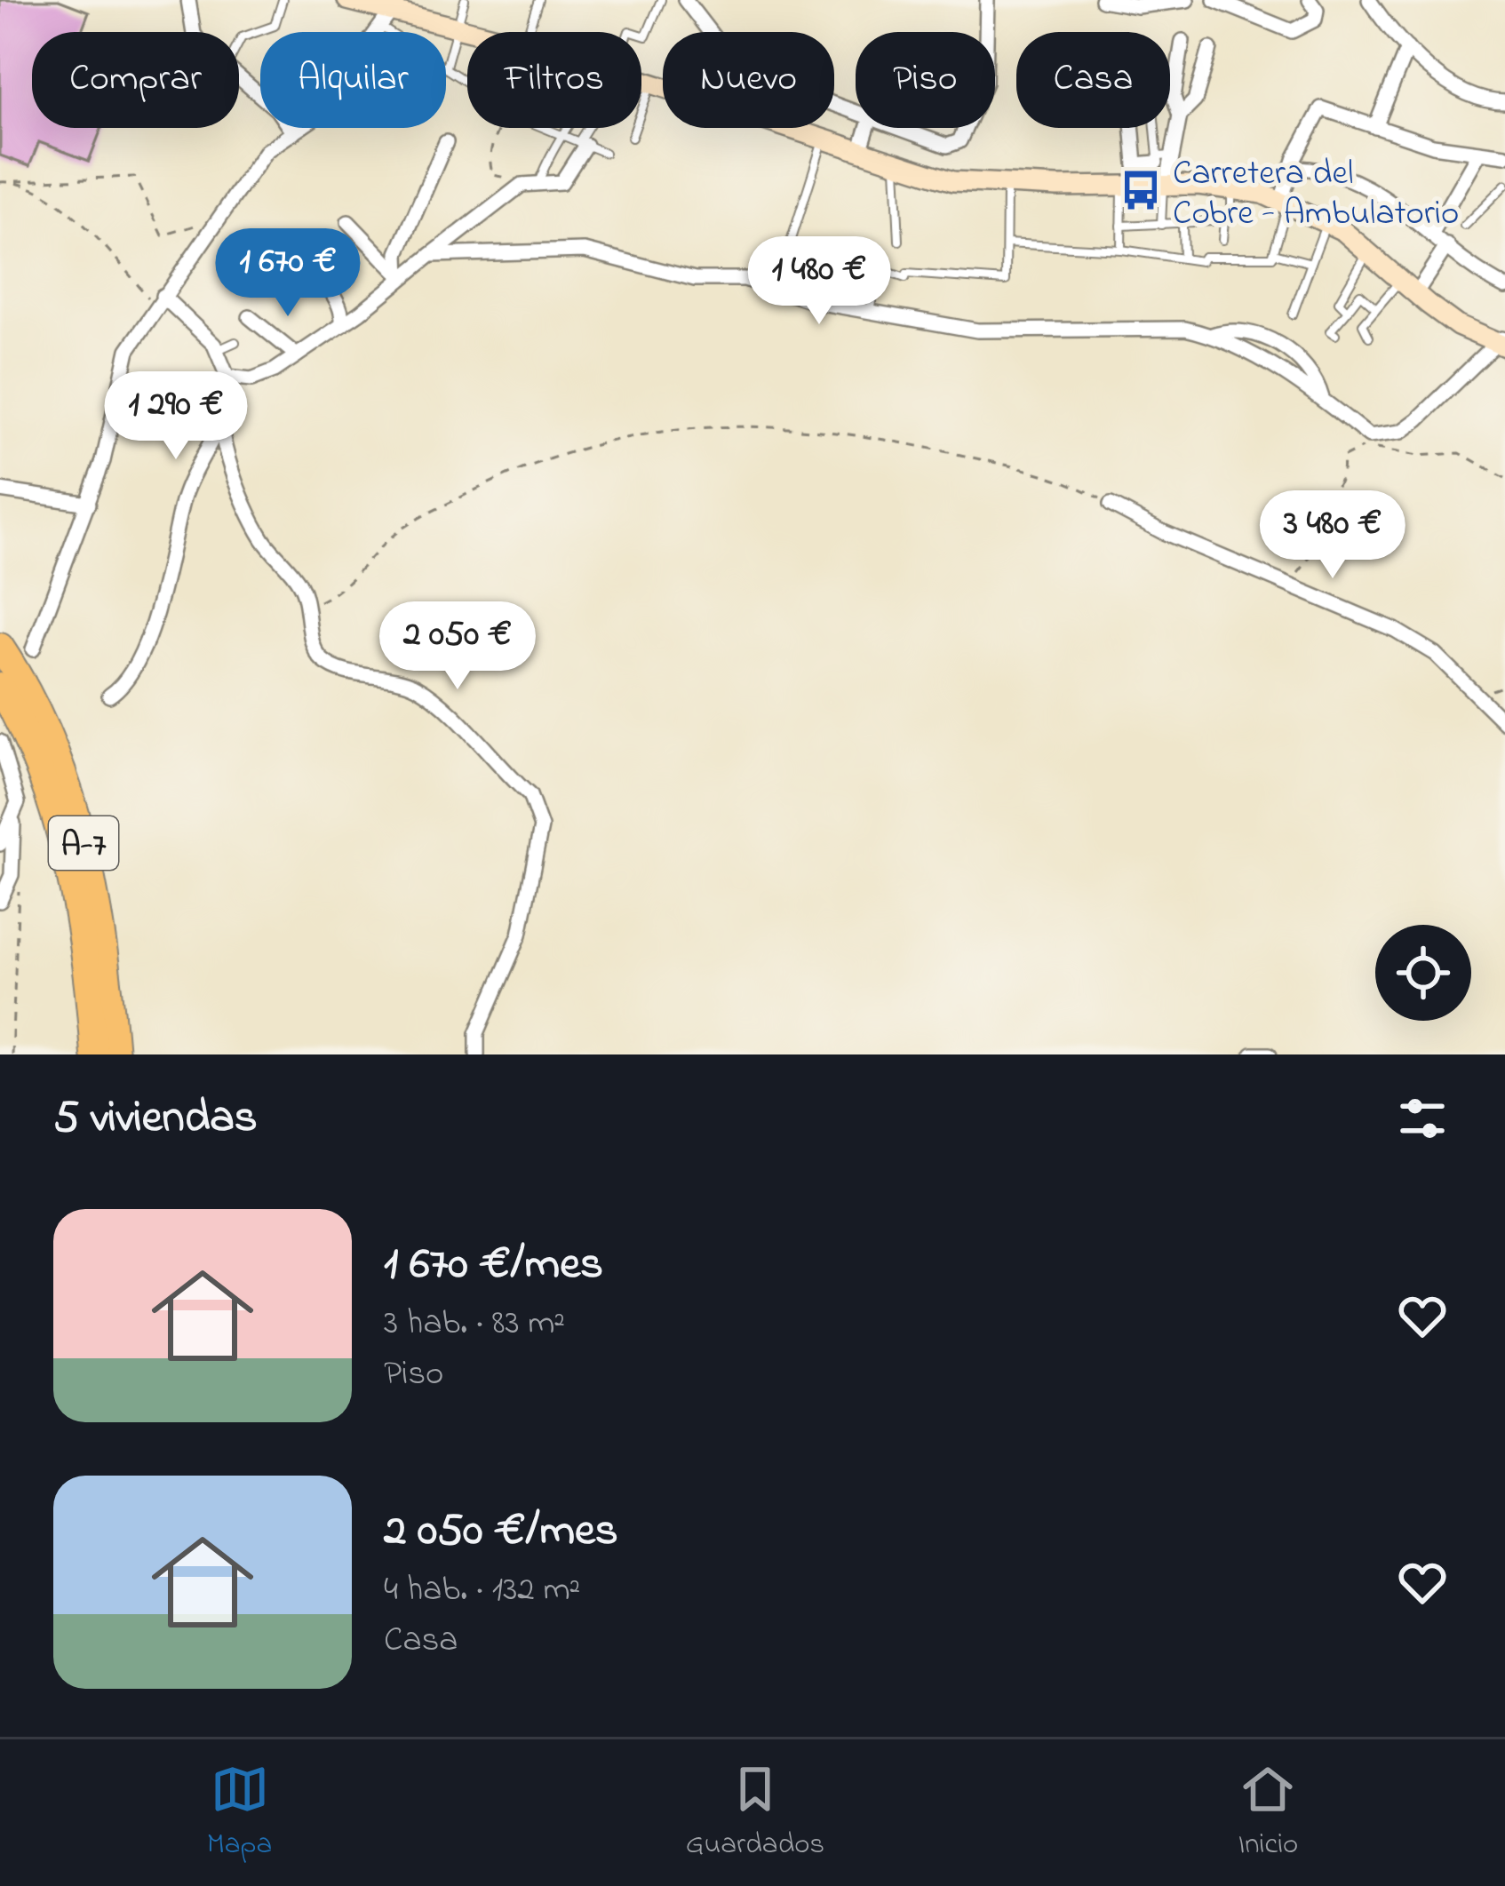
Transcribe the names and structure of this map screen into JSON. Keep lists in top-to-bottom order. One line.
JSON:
{"streets":{"highway":["A-7"]},"places":{"bus stop":["Carretera del Cobre - Ambulatorio"]},"page":{"chip":["Comprar","Alquilar","Filtros","Nuevo","Piso","Casa"],"price":["1 670 €","1 480 €","1 290 €","3 480 €","2 050 €"],"heading":"5 viviendas","list":[{"name":"1 670 €/mes","note":"3 hab. · 83 m² · Piso"},{"name":"2 050 €/mes","note":"4 hab. · 132 m² · Casa"}],"tabs":["Mapa","Guardados","Inicio"]}}
